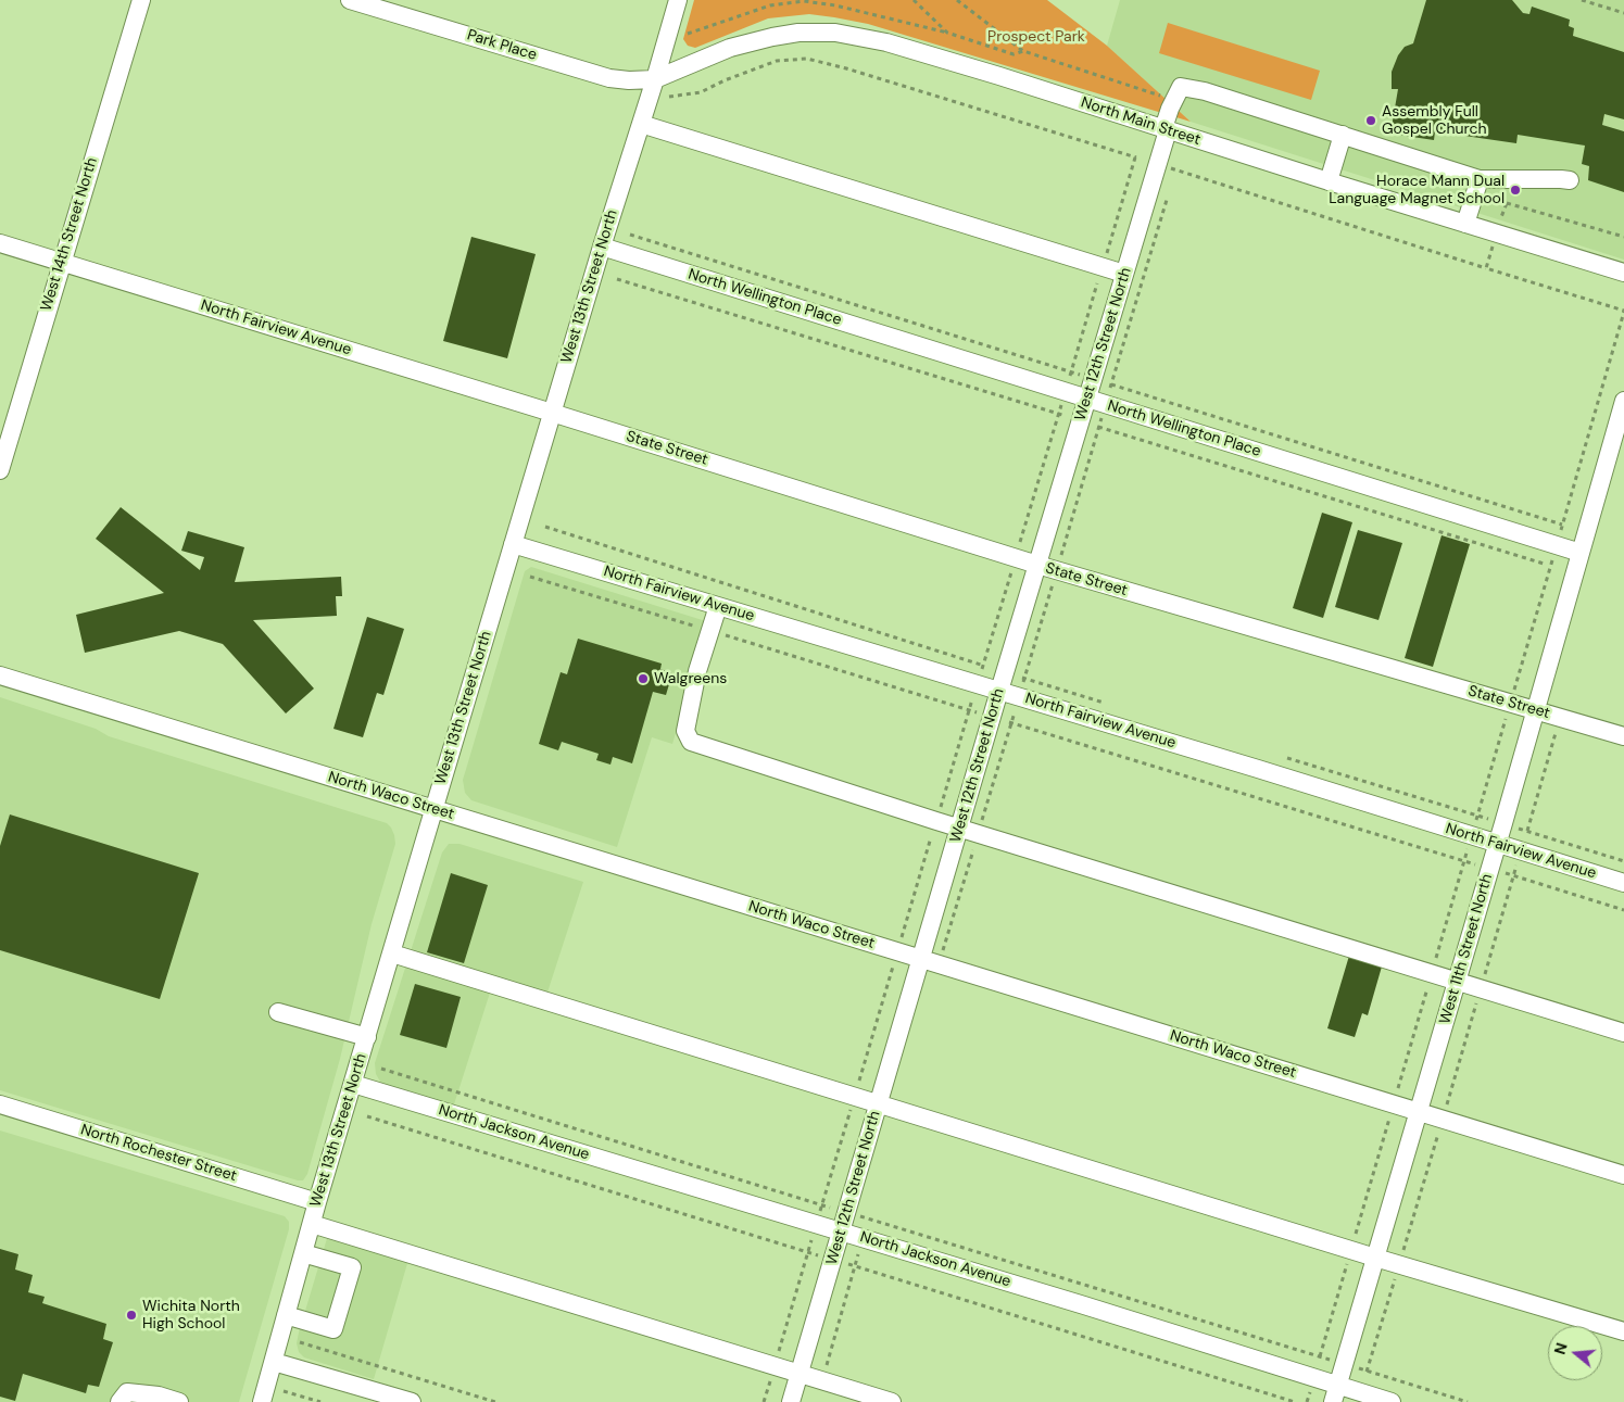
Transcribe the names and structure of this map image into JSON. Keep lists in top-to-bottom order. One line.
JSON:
{"streets":{"street":["Park Place","North Main Street","West 14th Street North","West 13th Street North","North Wellington Place","North Fairview Avenue","West 12th Street North","State Street","North Waco Street","West 11th Street North","North Jackson Avenue","North Rochester Street"]},"crossings":[["Park Place","North Main Street"],["Park Place","West 13th Street North"],["North Main Street","West 13th Street North"],["North Main Street","West 12th Street North"],["West 14th Street North","North Fairview Avenue"],["West 13th Street North","North Wellington Place"],["West 13th Street North","North Fairview Avenue"],["West 13th Street North","State Street"],["West 13th Street North","North Waco Street"],["West 13th Street North","North Jackson Avenue"],["West 13th Street North","North Rochester Street"],["North Wellington Place","West 12th Street North"],["North Wellington Place","West 11th Street North"],["North Fairview Avenue","West 12th Street North"],["North Fairview Avenue","State Street"],["North Fairview Avenue","West 11th Street North"],["West 12th Street North","State Street"],["West 12th Street North","North Waco Street"],["West 12th Street North","North Jackson Avenue"],["State Street","West 11th Street North"],["North Waco Street","West 11th Street North"],["West 11th Street North","North Jackson Avenue"]],"parks":["Prospect Park"],"places":["Assembly Full Gospel Church","Horace Mann Dual Language Magnet School","Walgreens","Wichita North High School"],"north":"left"}
